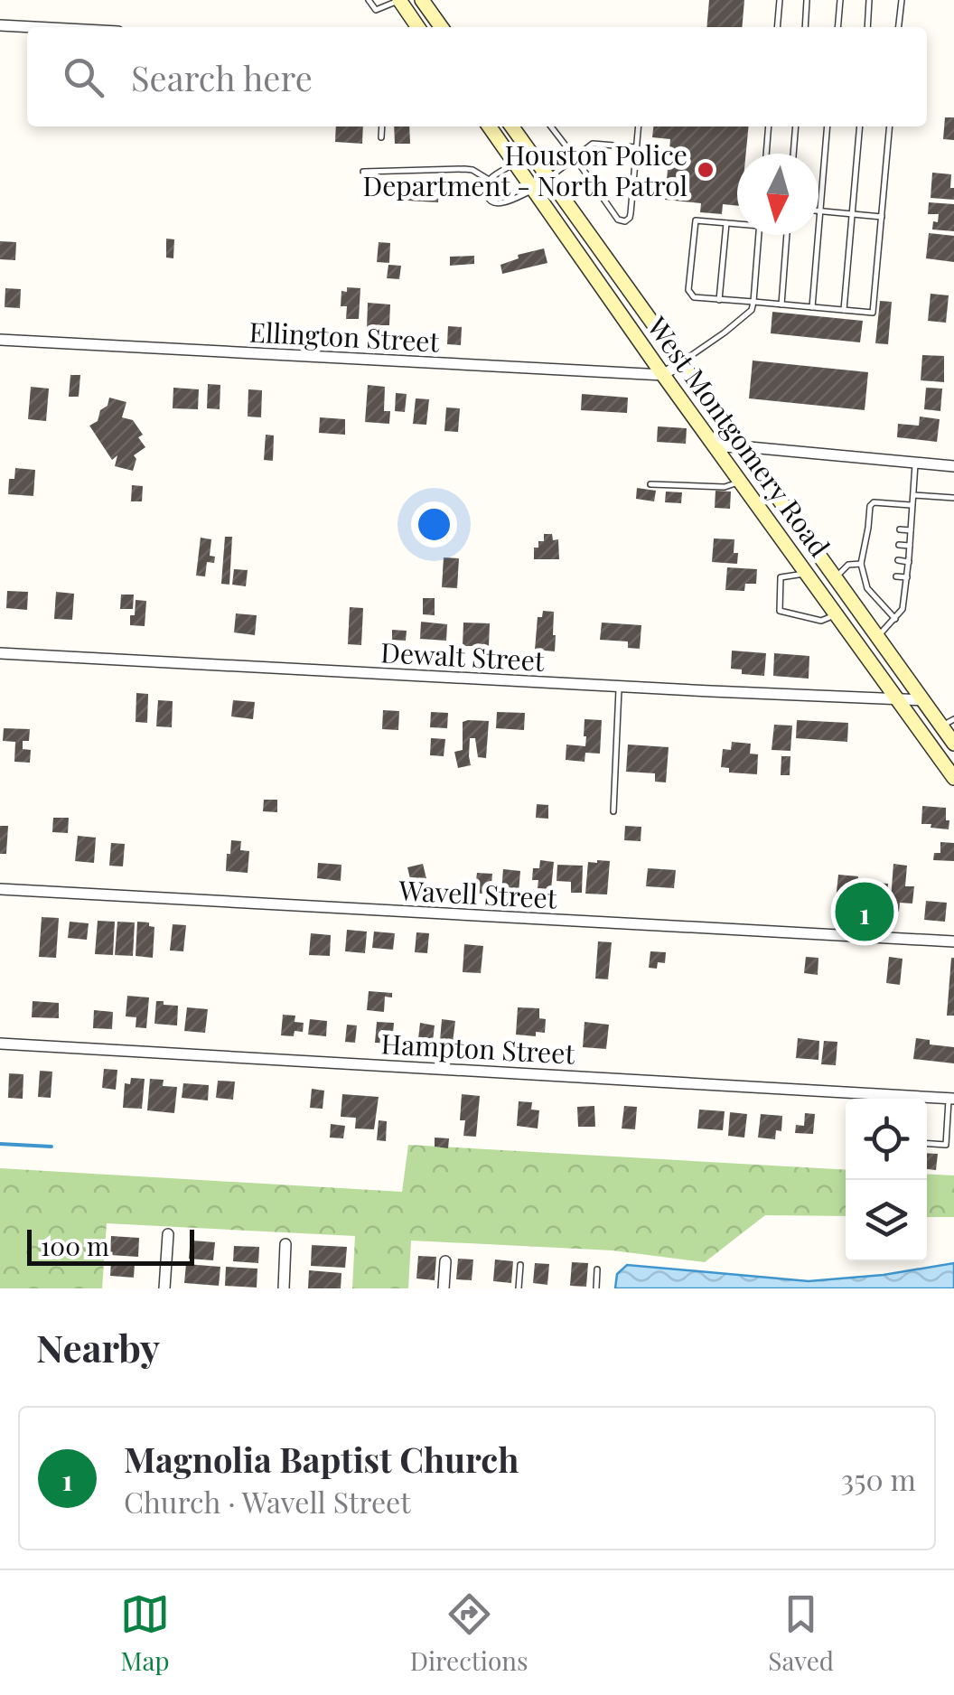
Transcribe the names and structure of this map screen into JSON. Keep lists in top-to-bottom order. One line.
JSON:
{"streets":{"main road":["West Montgomery Road"],"street":["Ellington Street","Dewalt Street","Wavell Street","Hampton Street"]},"crossings":[["Ellington Street","West Montgomery Road"],["West Montgomery Road","Dewalt Street"]],"places":["Houston Police Department - North Patrol"],"scale_bar":"100 m","north":"bottom","page":{"search":"Search here","pins":"1","scale":"100 m","heading":"Nearby","list":[{"mark":"1","name":"Magnolia Baptist Church","note":"Church · Wavell Street","value":"350 m"}],"nav":["Map","Directions","Saved"]}}
